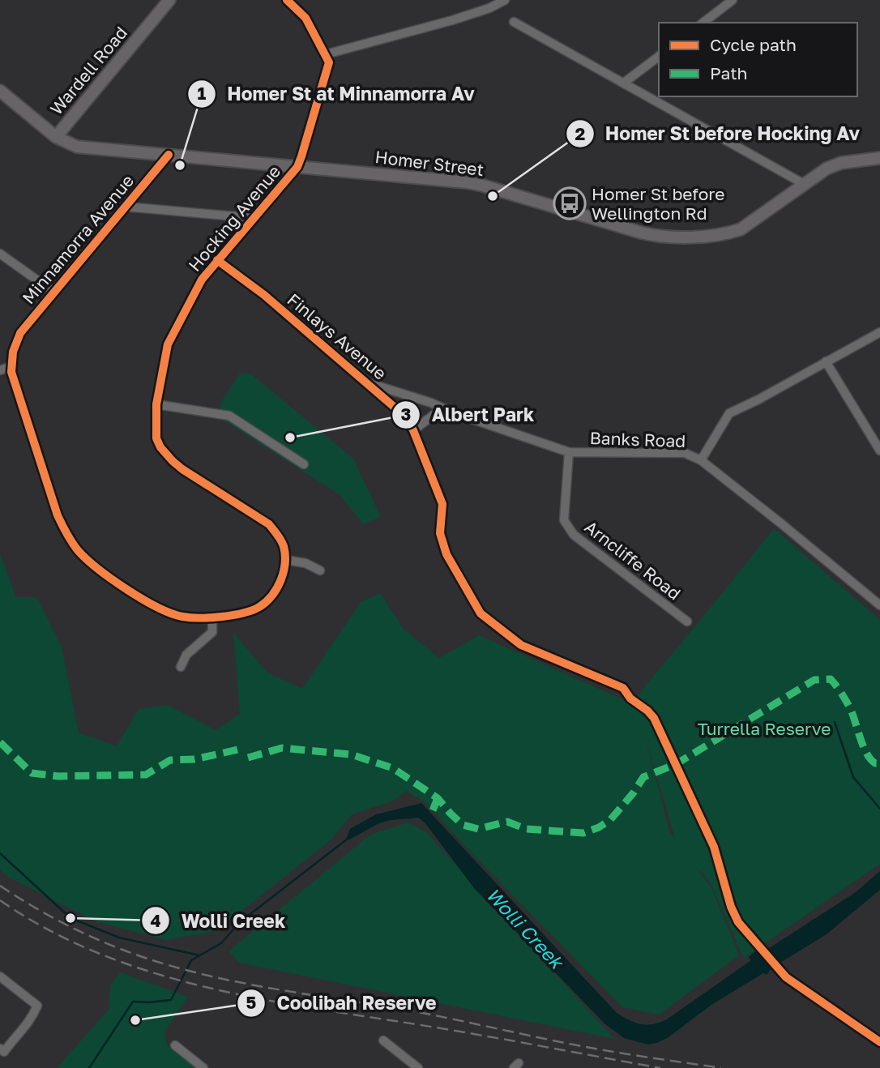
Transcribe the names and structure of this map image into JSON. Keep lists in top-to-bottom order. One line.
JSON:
{"streets":{"main road":["Wardell Road","Homer Street"],"street":["Hocking Avenue","Minnamorra Avenue","Finlays Avenue","Banks Road","Arncliffe Road"]},"crossings":[["Wardell Road","Homer Street"],["Homer Street","Hocking Avenue"],["Homer Street","Minnamorra Avenue"],["Hocking Avenue","Minnamorra Avenue"],["Hocking Avenue","Finlays Avenue"],["Finlays Avenue","Banks Road"],["Banks Road","Arncliffe Road"]],"water":["Wolli Creek"],"parks":["Turrella Reserve"],"places":{"other":["Homer St at Minnamorra Av","Homer St before Hocking Av","Albert Park","Wolli Creek","Coolibah Reserve"],"bus stop":["Homer St before Wellington Rd"]},"legend":["Cycle path","Path"]}
